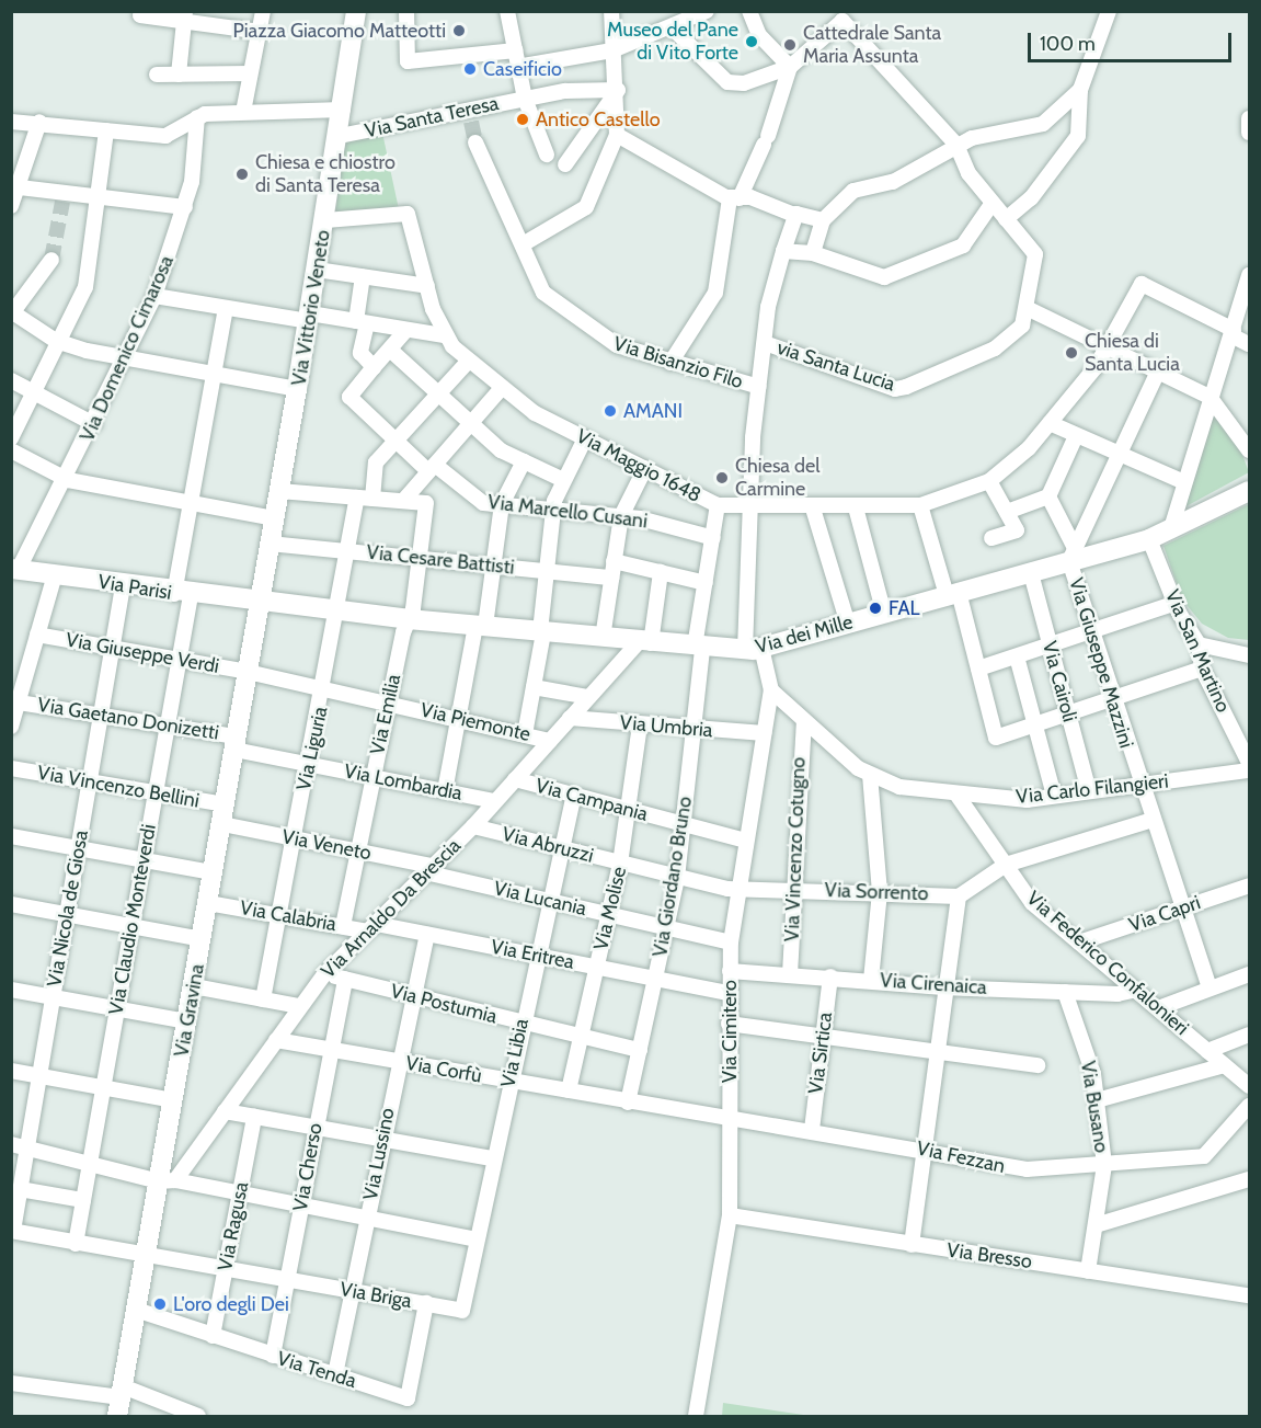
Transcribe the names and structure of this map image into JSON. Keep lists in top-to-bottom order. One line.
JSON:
{"streets":{"main road":["Via Vittorio Veneto","Via Parisi","Via dei Mille","Via Gravina"],"street":["Via Santa Teresa","Via Domenico Cimarosa","Via Bisanzio Filo","via Santa Lucia","Via Maggio 1648","Via Marcello Cusani","Via Cesare Battisti","Via San Martino","Via Giuseppe Verdi","Via Giuseppe Mazzini","Via Cairoli","Via Emilia","Via Gaetano Donizetti","Via Piemonte","Via Umbria","Via Liguria","Via Lombardia","Via Vincenzo Bellini","Via Carlo Filangieri","Via Campania","Via Veneto","Via Abruzzi","Via Vincenzo Cotugno","Via Giordano Bruno","Via Sorrento","Via Lucania","Via Nicola de Giosa","Via Arnaldo Da Brescia","Via Molise","Via Capri","Via Calabria","Via Claudio Monteverdi","Via Eritrea","Via Federico Confalonieri","Via Cirenaica","Via Postumia","Via Cimitero","Via Libia","Via Sirtica","Via Corfù","Via Busano","Via Lussino","Via Fezzan","Via Cherso","Via Ragusa","Via Bresso","Via Briga","Via Tenda"]},"crossings":[["Via Santa Teresa","Via Vittorio Veneto"],["Via Vittorio Veneto","Via Maggio 1648"],["Via Vittorio Veneto","Via Cesare Battisti"],["Via Vittorio Veneto","Via Parisi"],["Via Vittorio Veneto","Via dei Mille"],["Via Vittorio Veneto","Via Gravina"],["Via Domenico Cimarosa","Via Parisi"],["Via Bisanzio Filo","Via Cimitero"],["via Santa Lucia","Via Cimitero"],["Via Maggio 1648","Via Liguria"],["Via Maggio 1648","Via Giordano Bruno"],["Via Maggio 1648","Via Cimitero"],["Via Marcello Cusani","Via Liguria"],["Via Marcello Cusani","Via Giordano Bruno"],["Via Cesare Battisti","Via Emilia"],["Via Cesare Battisti","Via Liguria"],["Via Parisi","Via dei Mille"],["Via Parisi","Via Nicola de Giosa"],["Via Parisi","Via Claudio Monteverdi"],["Via Parisi","Via Gravina"],["Via dei Mille","Via San Martino"],["Via dei Mille","Via Giuseppe Mazzini"],["Via dei Mille","Via Cairoli"],["Via dei Mille","Via Emilia"],["Via dei Mille","Via Liguria"],["Via dei Mille","Via Giordano Bruno"],["Via dei Mille","Via Arnaldo Da Brescia"],["Via dei Mille","Via Gravina"],["Via dei Mille","Via Cimitero"],["Via Giuseppe Verdi","Via Piemonte"],["Via Giuseppe Verdi","Via Nicola de Giosa"],["Via Giuseppe Verdi","Via Claudio Monteverdi"],["Via Giuseppe Verdi","Via Gravina"],["Via Giuseppe Mazzini","Via Carlo Filangieri"],["Via Giuseppe Mazzini","Via Capri"],["Via Cairoli","Via Carlo Filangieri"],["Via Emilia","Via Piemonte"],["Via Emilia","Via Lombardia"],["Via Emilia","Via Veneto"],["Via Emilia","Via Calabria"],["Via Gaetano Donizetti","Via Lombardia"],["Via Gaetano Donizetti","Via Nicola de Giosa"],["Via Gaetano Donizetti","Via Claudio Monteverdi"],["Via Gaetano Donizetti","Via Gravina"],["Via Piemonte","Via Liguria"],["Via Piemonte","Via Arnaldo Da Brescia"],["Via Piemonte","Via Gravina"],["Via Umbria","Via Giordano Bruno"],["Via Umbria","Via Arnaldo Da Brescia"],["Via Umbria","Via Molise"],["Via Umbria","Via Cimitero"],["Via Liguria","Via Lombardia"],["Via Liguria","Via Veneto"],["Via Liguria","Via Calabria"],["Via Lombardia","Via Arnaldo Da Brescia"],["Via Lombardia","Via Gravina"],["Via Vincenzo Bellini","Via Veneto"],["Via Vincenzo Bellini","Via Nicola de Giosa"],["Via Vincenzo Bellini","Via Claudio Monteverdi"],["Via Vincenzo Bellini","Via Gravina"],["Via Carlo Filangieri","Via Vincenzo Cotugno"],["Via Carlo Filangieri","Via Federico Confalonieri"],["Via Carlo Filangieri","Via Cimitero"],["Via Campania","Via Giordano Bruno"],["Via Campania","Via Arnaldo Da Brescia"],["Via Campania","Via Molise"],["Via Campania","Via Cimitero"],["Via Campania","Via Libia"],["Via Veneto","Via Lucania"],["Via Veneto","Via Arnaldo Da Brescia"],["Via Veneto","Via Gravina"],["Via Abruzzi","Via Giordano Bruno"],["Via Abruzzi","Via Sorrento"],["Via Abruzzi","Via Arnaldo Da Brescia"],["Via Abruzzi","Via Molise"],["Via Abruzzi","Via Cimitero"],["Via Abruzzi","Via Libia"],["Via Vincenzo Cotugno","Via Sorrento"],["Via Vincenzo Cotugno","Via Cirenaica"],["Via Giordano Bruno","Via Lucania"],["Via Giordano Bruno","Via Eritrea"],["Via Giordano Bruno","Via Postumia"],["Via Giordano Bruno","Via Corfù"],["Via Sorrento","Via Cimitero"],["Via Lucania","Via Arnaldo Da Brescia"],["Via Lucania","Via Molise"],["Via Lucania","Via Cimitero"],["Via Lucania","Via Libia"],["Via Nicola de Giosa","Via Briga"],["Via Arnaldo Da Brescia","Via Calabria"],["Via Arnaldo Da Brescia","Via Eritrea"],["Via Arnaldo Da Brescia","Via Postumia"],["Via Arnaldo Da Brescia","Via Gravina"],["Via Arnaldo Da Brescia","Via Corfù"],["Via Molise","Via Eritrea"],["Via Molise","Via Postumia"],["Via Molise","Via Corfù"],["Via Capri","Via Federico Confalonieri"],["Via Calabria","Via Eritrea"],["Via Calabria","Via Gravina"],["Via Claudio Monteverdi","Via Briga"],["Via Eritrea","Via Cimitero"],["Via Eritrea","Via Libia"],["Via Eritrea","Via Lussino"],["Via Federico Confalonieri","Via Cirenaica"],["Via Cirenaica","Via Cimitero"],["Via Cirenaica","Via Sirtica"],["Via Cirenaica","Via Busano"],["Via Postumia","Via Libia"],["Via Postumia","Via Lussino"],["Via Postumia","Via Cherso"],["Via Gravina","Via Briga"],["Via Gravina","Via Tenda"],["Via Cimitero","Via Corfù"],["Via Cimitero","Via Fezzan"],["Via Cimitero","Via Bresso"],["Via Libia","Via Corfù"],["Via Libia","Via Briga"],["Via Sirtica","Via Fezzan"],["Via Corfù","Via Lussino"],["Via Corfù","Via Fezzan"],["Via Corfù","Via Cherso"],["Via Busano","Via Fezzan"],["Via Busano","Via Bresso"],["Via Lussino","Via Briga"],["Via Lussino","Via Tenda"],["Via Cherso","Via Briga"],["Via Cherso","Via Tenda"],["Via Ragusa","Via Briga"],["Via Ragusa","Via Tenda"],["Via Briga","Via Tenda"]],"places":["Piazza Giacomo Matteotti","Museo del Pane di Vito Forte","Cattedrale Santa Maria Assunta","Caseificio","Antico Castello","Chiesa e chiostro di Santa Teresa","Chiesa di Santa Lucia","AMANI","Chiesa del Carmine","FAL","L'oro degli Dei"],"scale_bar":"100 m"}
